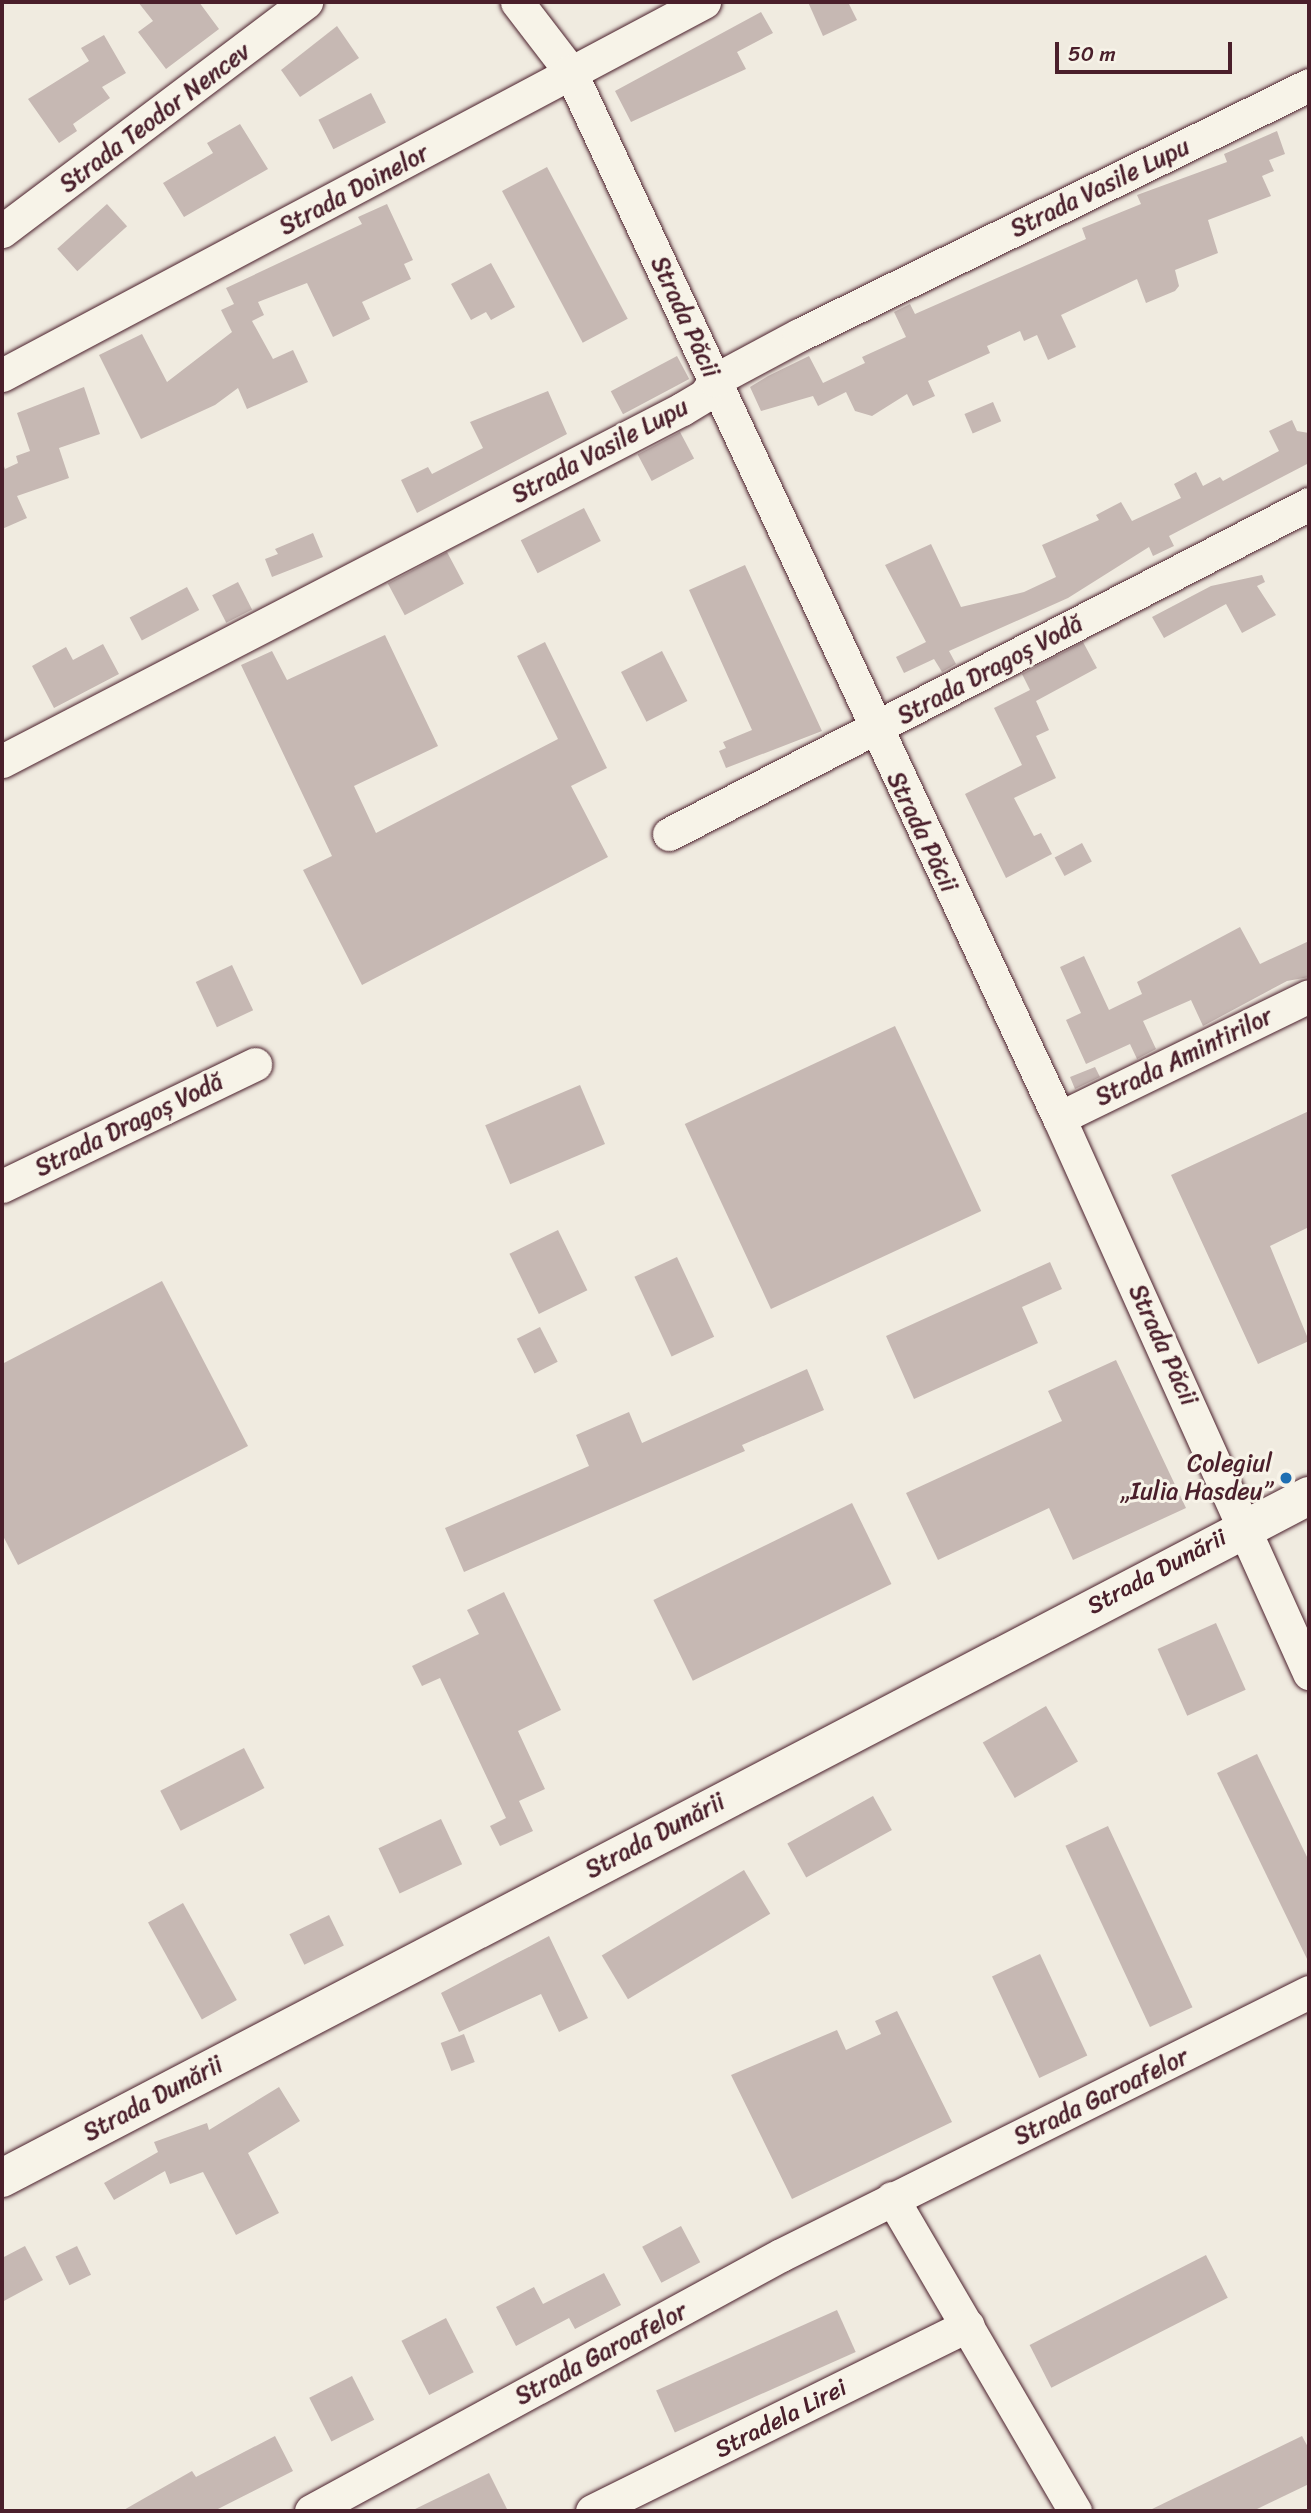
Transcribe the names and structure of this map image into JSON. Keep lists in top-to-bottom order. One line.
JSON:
{"streets":{"main road":["Strada Dunării"],"street":["Strada Teodor Nencev","Strada Vasile Lupu","Strada Doinelor","Strada Păcii","Strada Dragoș Vodă","Strada Amintirilor","Strada Garoafelor","Stradela Lirei"]},"crossings":[["Strada Vasile Lupu","Strada Păcii"],["Strada Doinelor","Strada Păcii"],["Strada Păcii","Strada Dragoș Vodă"],["Strada Păcii","Strada Amintirilor"],["Strada Păcii","Strada Dunării"]],"places":["Colegiul „Iulia Hasdeu”"],"scale_bar":"50 m"}
